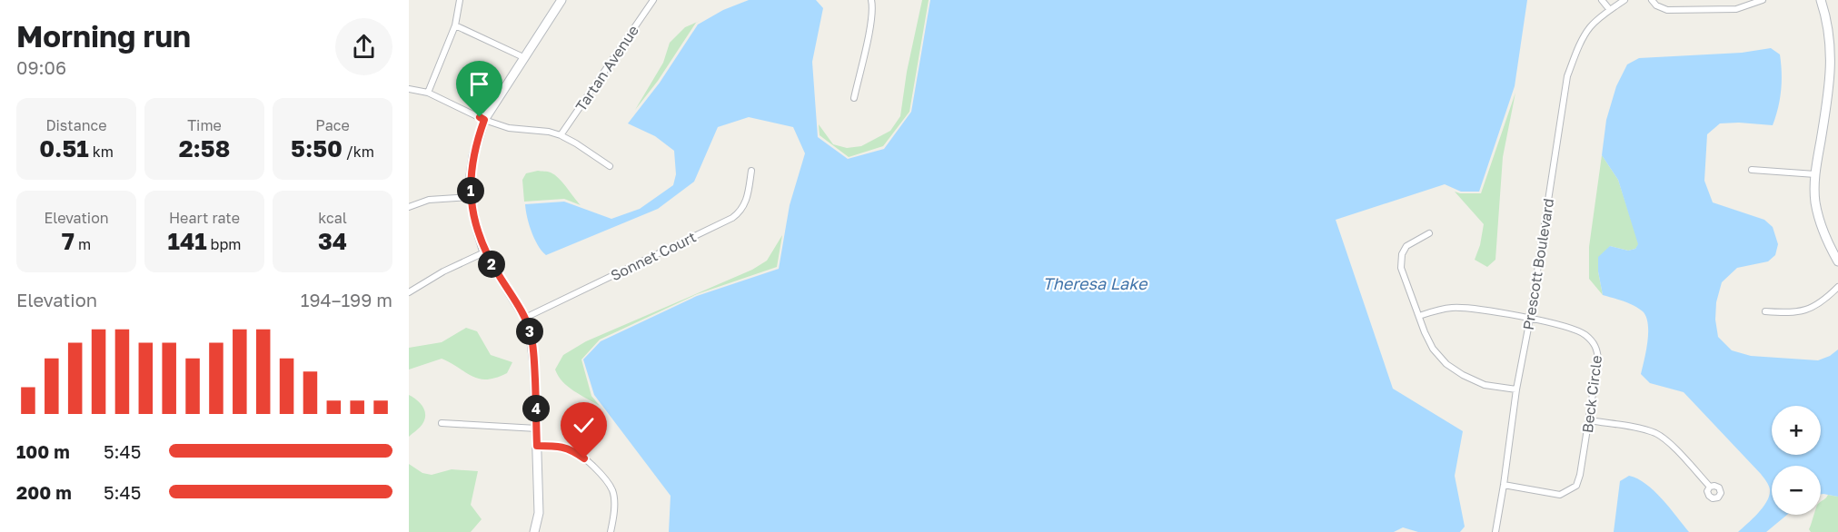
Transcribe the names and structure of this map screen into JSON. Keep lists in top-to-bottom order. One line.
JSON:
{"streets":{"street":["Tartan Avenue","Sonnet Court","Prescott Boulevard","Beck Circle"]},"crossings":[["Prescott Boulevard","Beck Circle"]],"water":["Theresa Lake"],"page":{"heading":["Morning run","09:06"],"stats":[["Distance","0.51 km"],["Time","2:58"],["Pace","5:50 /km"],["Elevation","7 m"],["Heart rate","141 bpm"],["kcal","34"]],"pins":["1","2","3","4"],"chart":["Elevation","194–199 m"],"map_buttons":["+","−"],"list":[{"name":"100 m","note":"5:45"},{"name":"200 m","note":"5:45"}]}}
